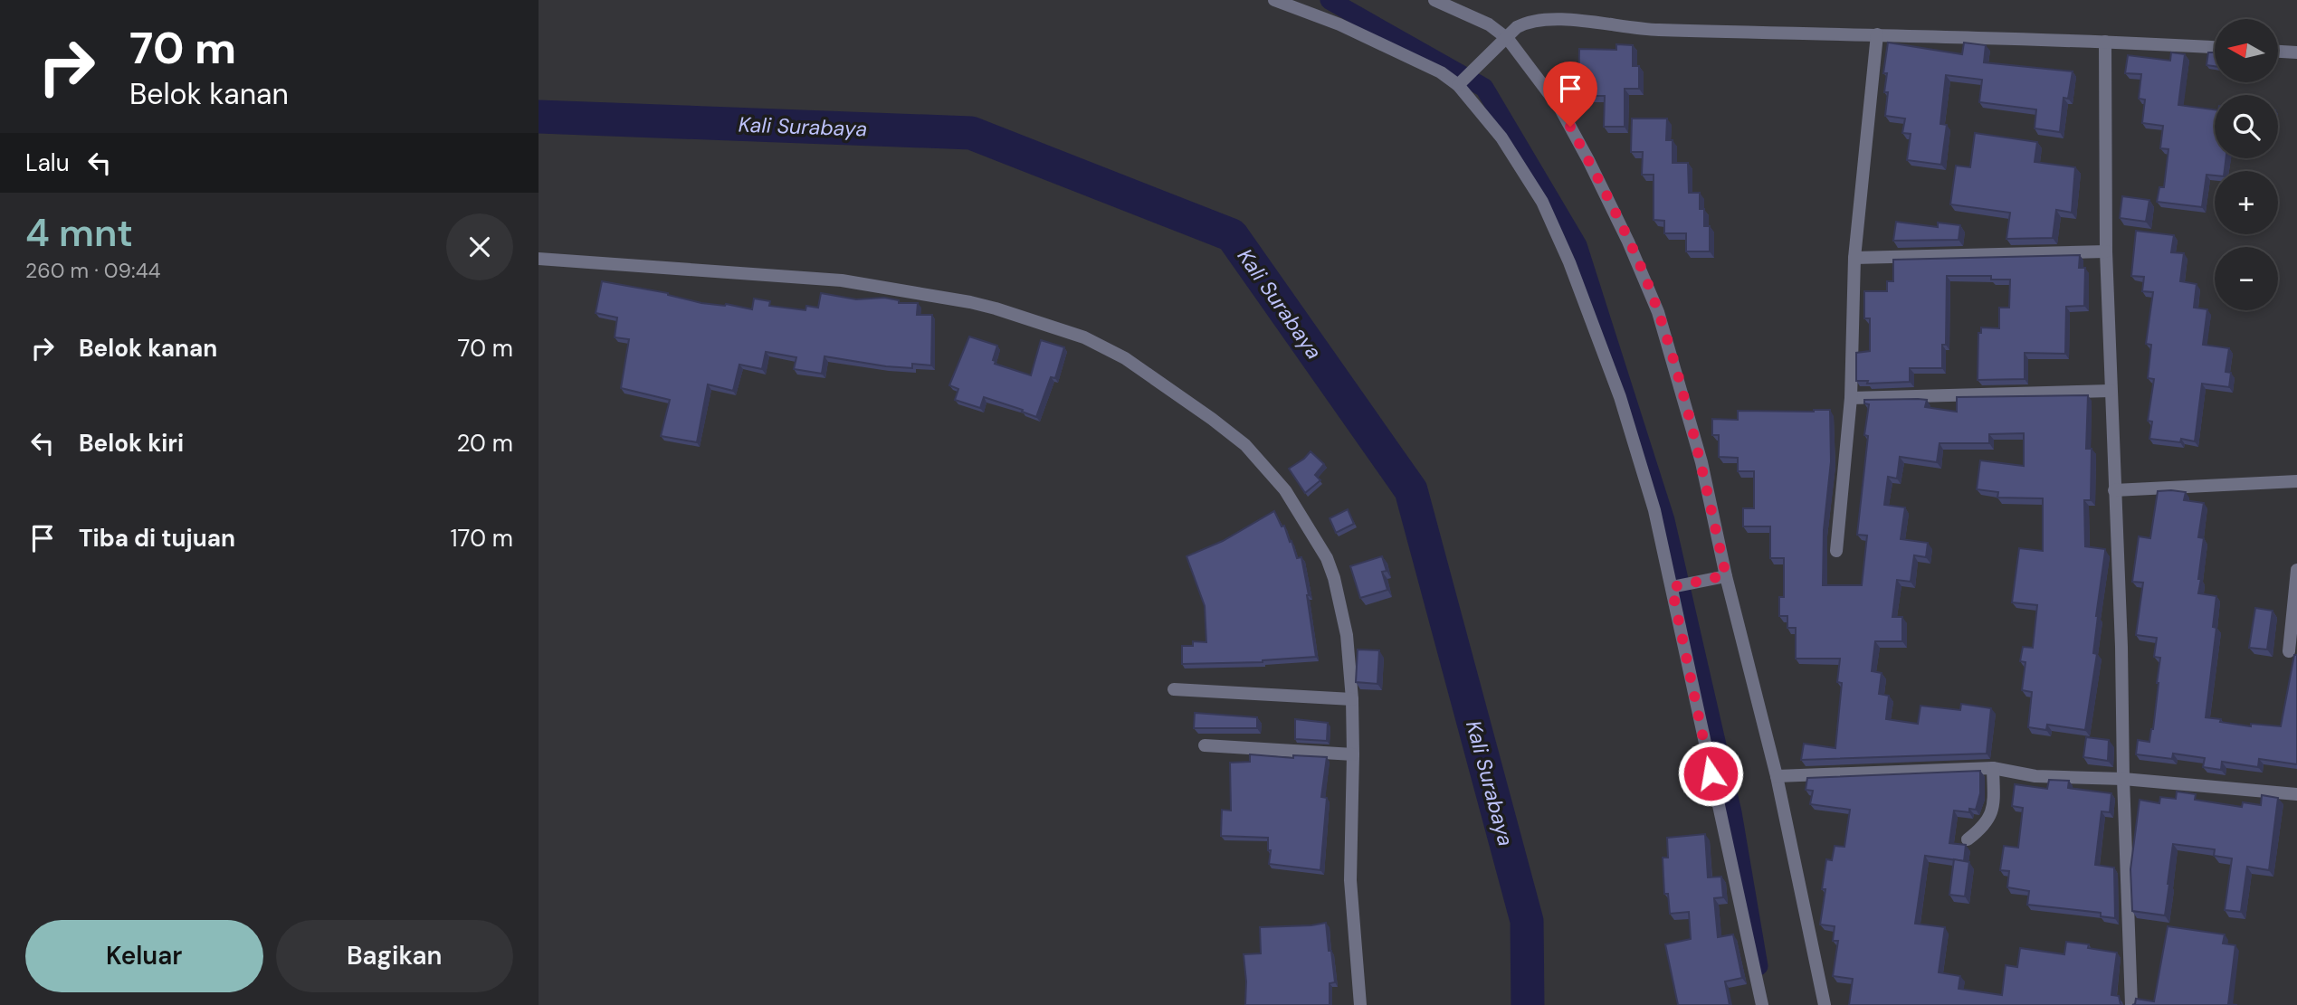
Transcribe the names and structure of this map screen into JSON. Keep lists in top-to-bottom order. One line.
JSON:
{"water":["Kali Surabaya"],"north":"left","page":{"turn":["70 m","Belok kanan"],"map_buttons":["+","−"],"then":"Lalu","heading":["4 mnt","260 m · 09:44"],"list":[{"name":"Belok kanan","value":"70 m"},{"name":"Belok kiri","value":"20 m"},{"name":"Tiba di tujuan","value":"170 m"}],"buttons":["Keluar","Bagikan"]}}
